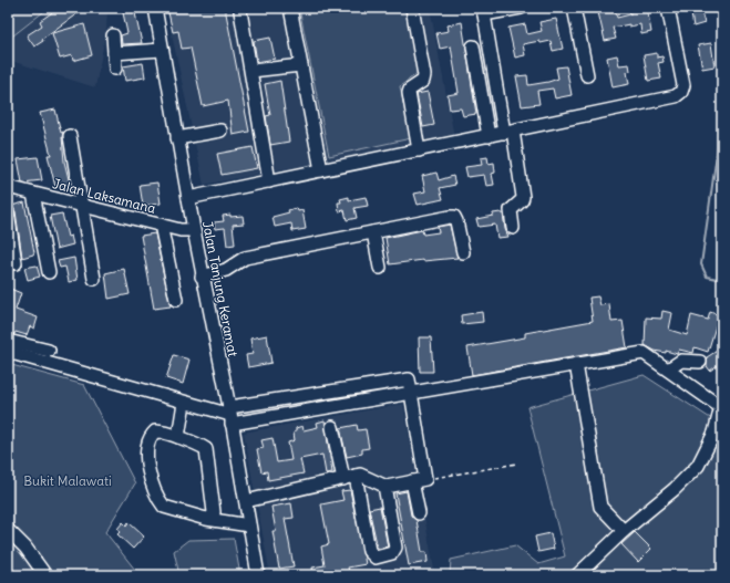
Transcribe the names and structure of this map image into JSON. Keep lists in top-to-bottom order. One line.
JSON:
{"streets":{"street":["Jalan Laksamana","Jalan Tanjung Keramat"]},"crossings":[["Jalan Laksamana","Jalan Tanjung Keramat"]],"parks":["Bukit Malawati"]}
